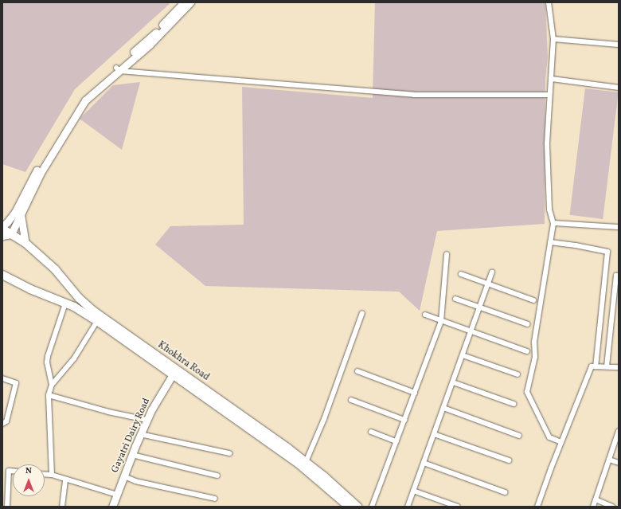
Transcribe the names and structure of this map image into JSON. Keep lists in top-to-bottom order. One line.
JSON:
{"streets":{"main road":["Khokhra Road","Gayatri Dairy Road"]},"crossings":[["Khokhra Road","Gayatri Dairy Road"]],"north":"top"}
